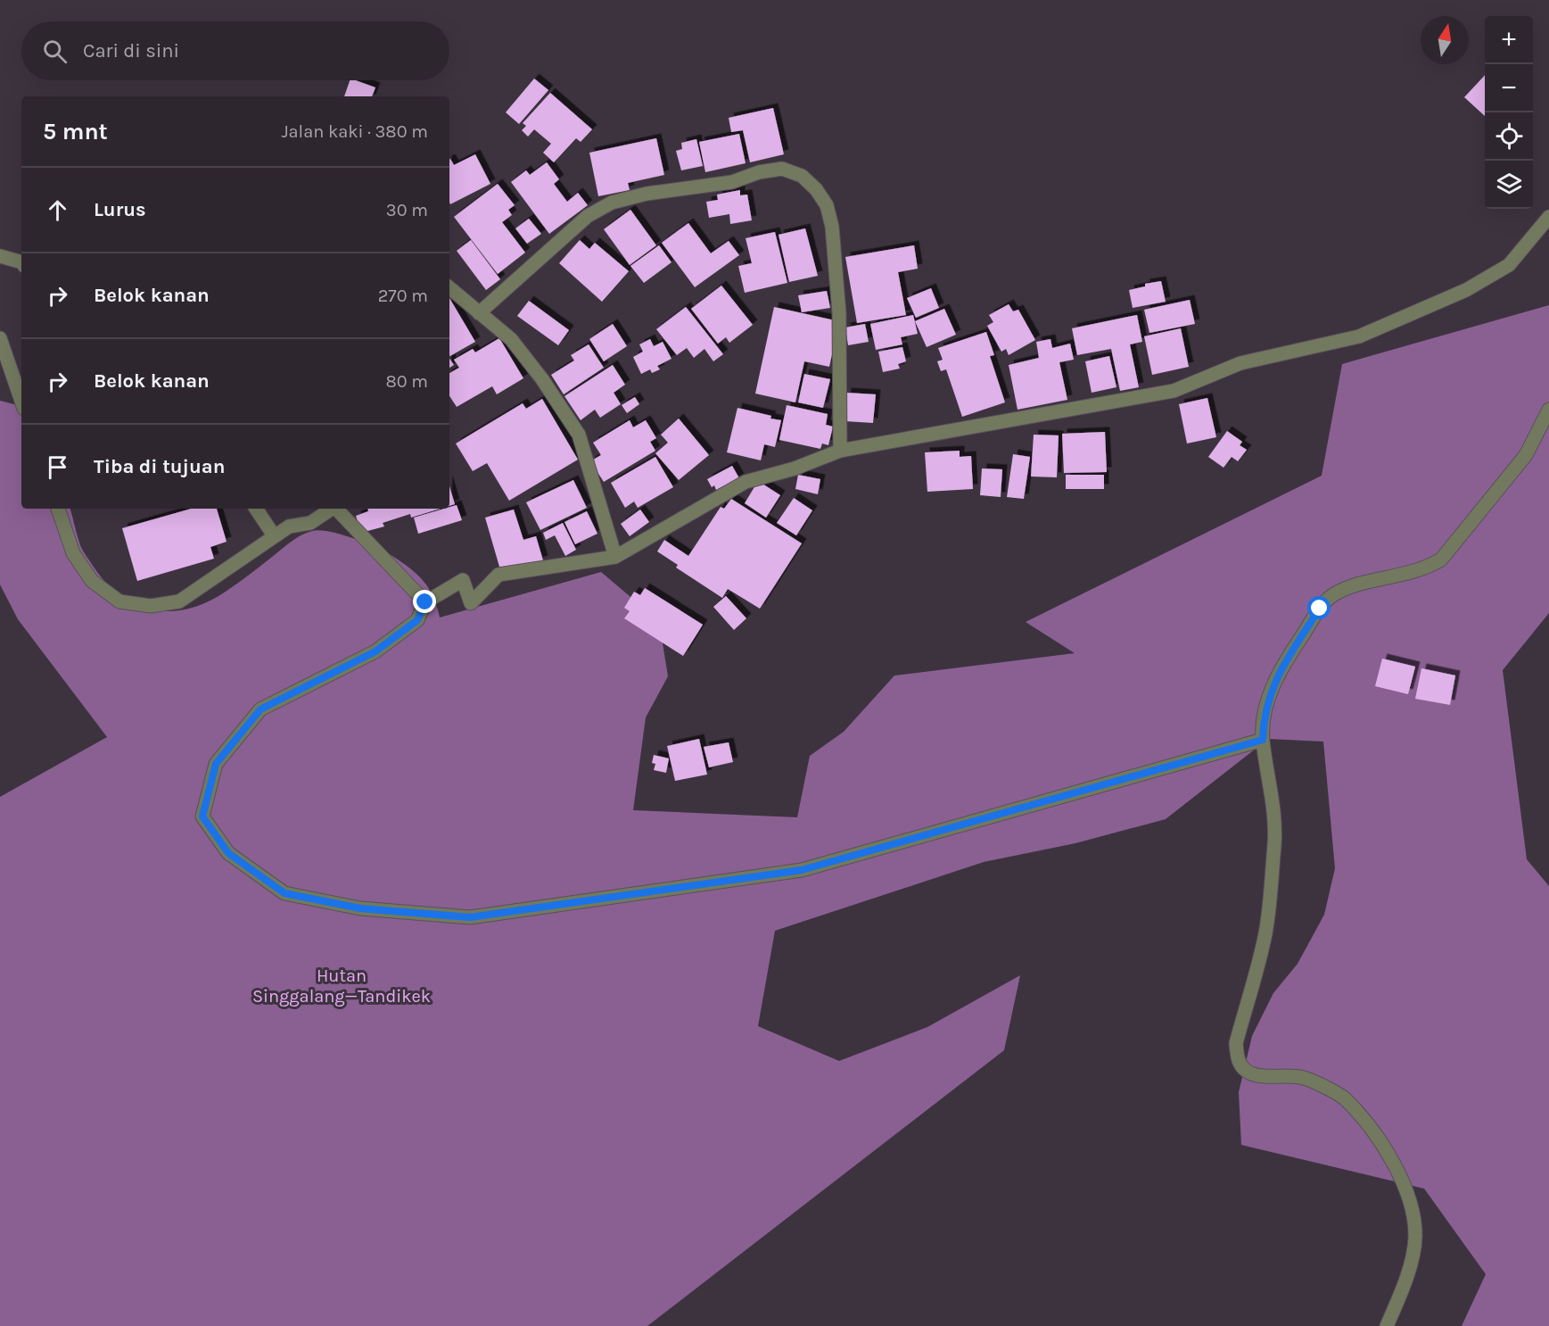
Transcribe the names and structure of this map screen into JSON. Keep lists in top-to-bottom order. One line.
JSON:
{"parks":["Hutan Singgalang—Tandikek"],"north":"top","page":{"map_buttons":["+","−"],"search":"Cari di sini","heading":["5 mnt","Jalan kaki · 380 m"],"list":[["Lurus","30 m"],["Belok kanan","270 m"],["Belok kanan","80 m"],"Tiba di tujuan"]}}
